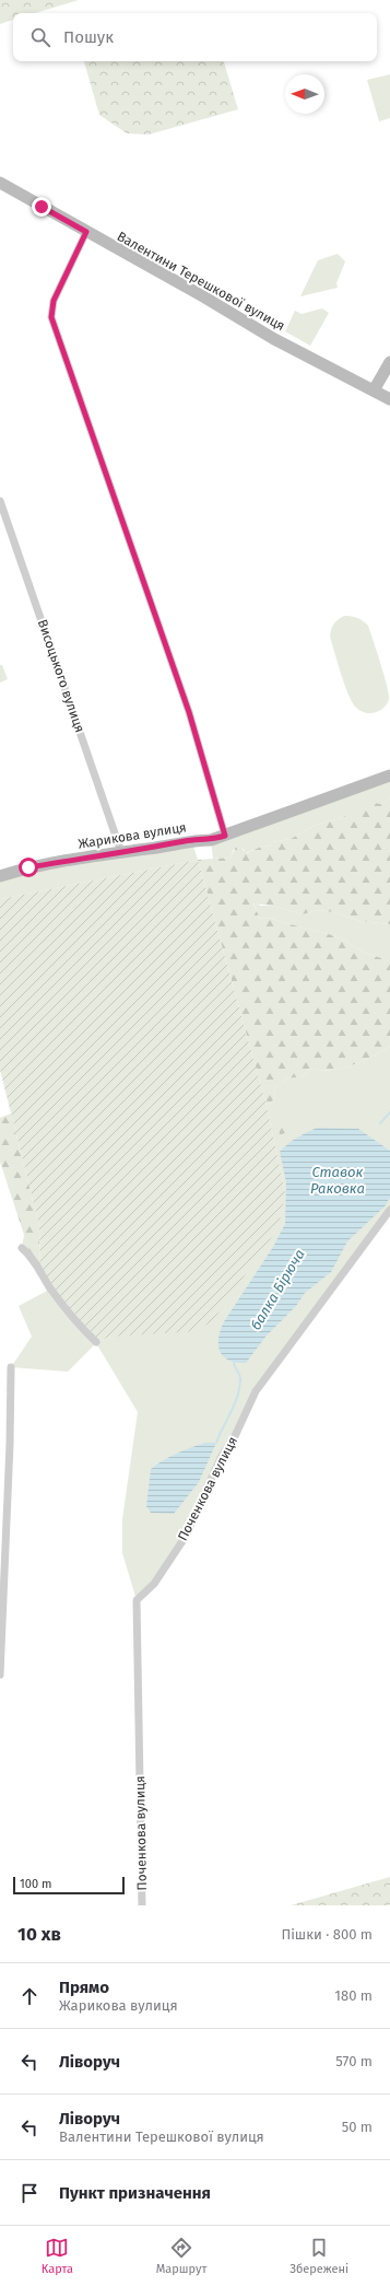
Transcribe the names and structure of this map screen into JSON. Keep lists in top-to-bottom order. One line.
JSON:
{"streets":{"street":["Валентини Терешкової вулиця","Висоцького вулиця","Жарикова вулиця","Поченкова вулиця"]},"crossings":[["Висоцького вулиця","Жарикова вулиця"]],"water":["Ставок Раковка","балка Бірюча"],"scale_bar":"100 m","north":"left","page":{"search":"Пошук","scale":"100 m","heading":["10 хв","Пішки · 800 m"],"list":[["Прямо","Жарикова вулиця","180 m"],["Ліворуч","570 m"],["Ліворуч","Валентини Терешкової вулиця","50 m"],"Пункт призначення"],"nav":["Карта","Маршрут","Збережені"]}}
